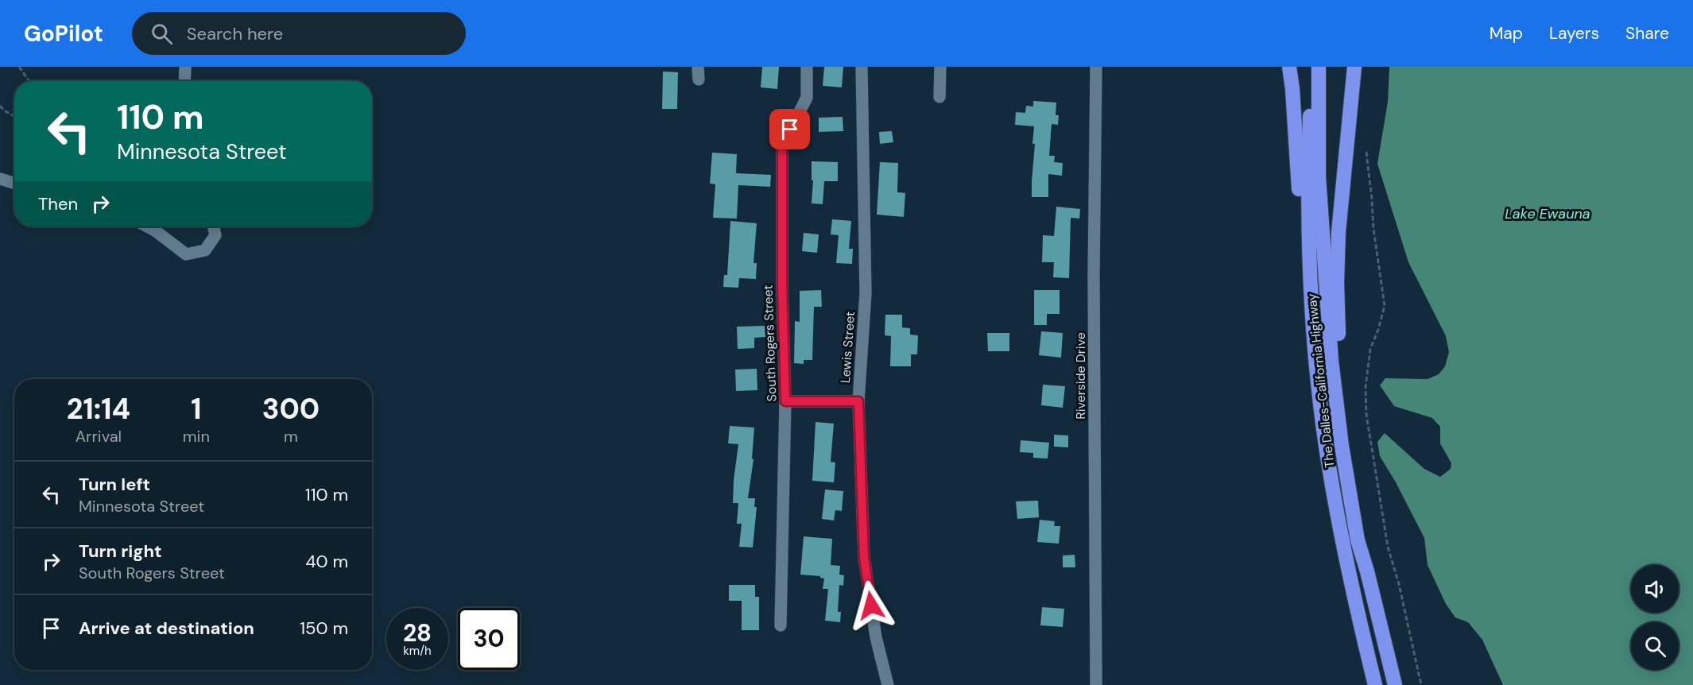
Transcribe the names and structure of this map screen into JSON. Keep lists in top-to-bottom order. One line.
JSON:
{"streets":{"highway":["The Dalles-California Highway"],"street":["South Rogers Street","Lewis Street","Riverside Drive"]},"water":["Lake Ewauna"],"page":{"header":"GoPilot","search":"Search here","nav":["Map","Layers","Share"],"turn":["110 m","Minnesota Street"],"then":"Then","eta":["21:14","Arrival","1","min","300","m"],"list":[{"name":"Turn left","note":"Minnesota Street","value":"110 m"},{"name":"Turn right","note":"South Rogers Street","value":"40 m"},{"name":"Arrive at destination","value":"150 m"}],"speed":"28 km/h","limit":"30"}}
